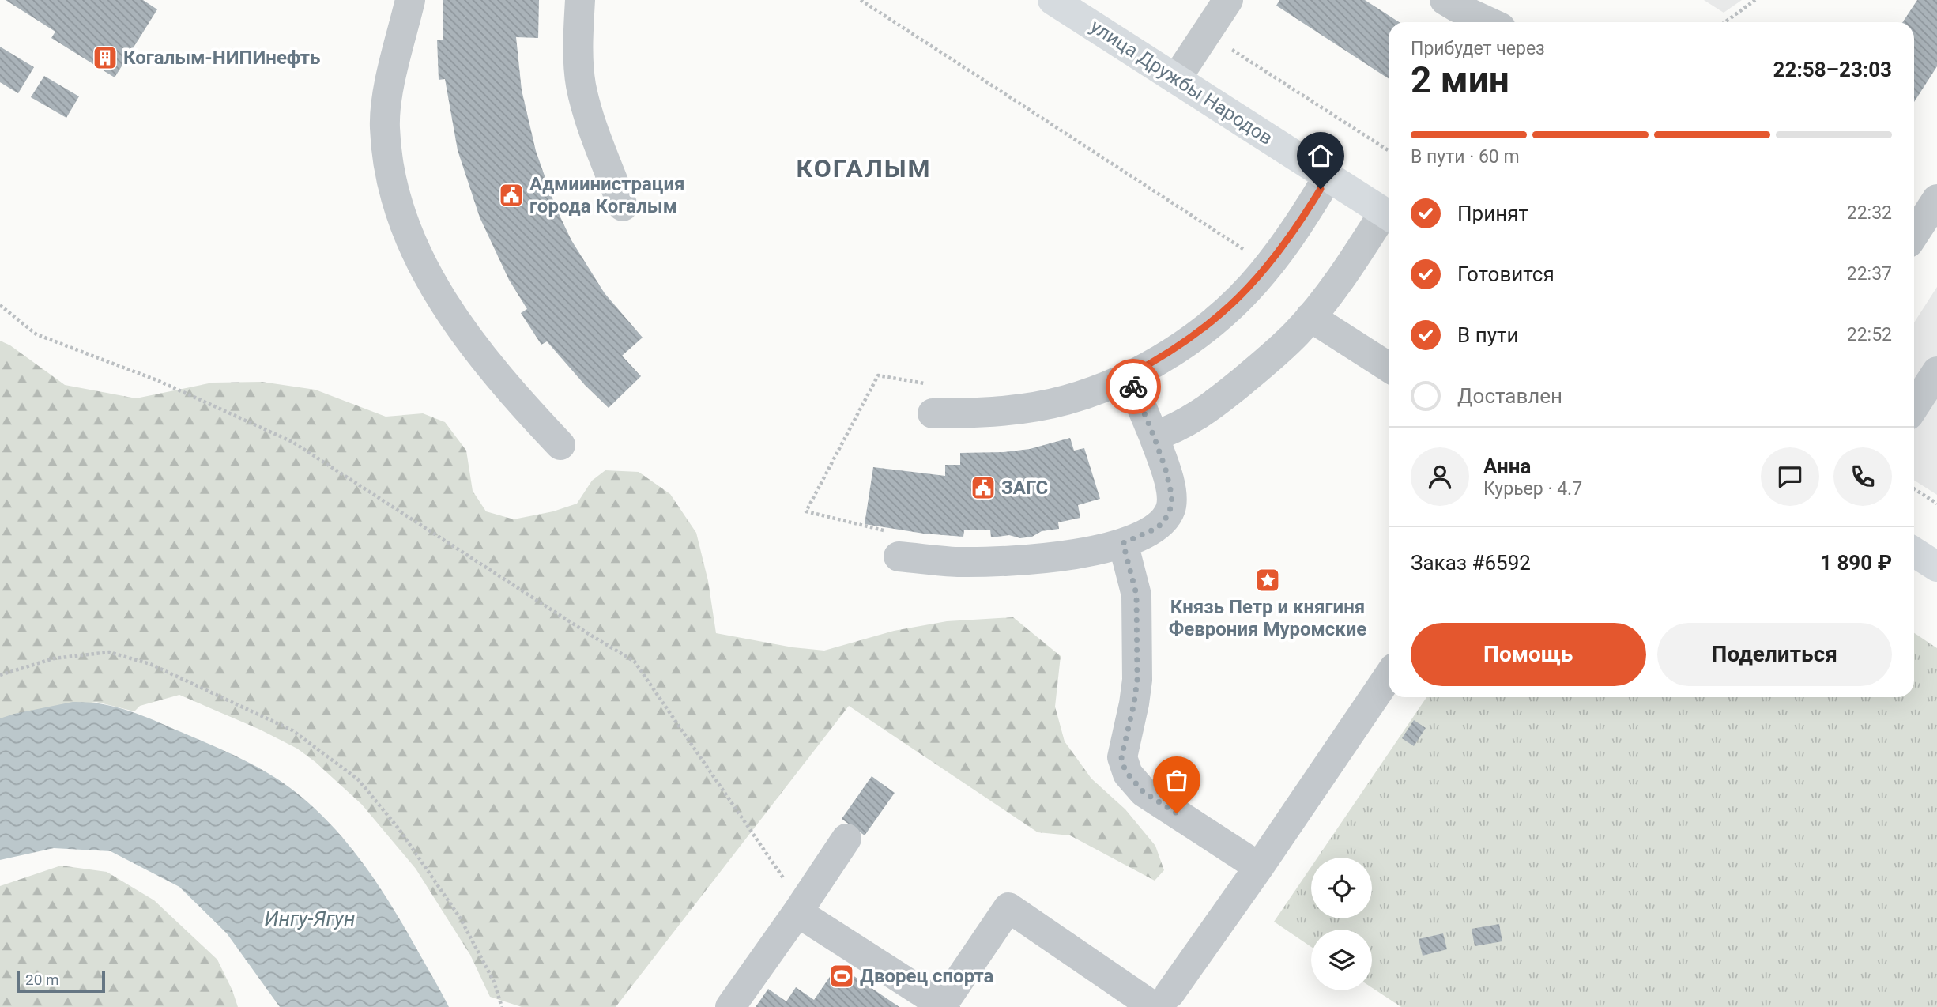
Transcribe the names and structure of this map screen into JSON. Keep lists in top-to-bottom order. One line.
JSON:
{"streets":{"main road":["улица Дружбы Народов"]},"districts":["КОГАЛЫМ"],"water":["Ингу-Ягун"],"places":{"building":["Когалым-НИПИнефть"],"public building":["Адмиинистрация города Когалым","ЗАГС"],"place":["Князь Петр и княгиня Феврония Муромские"],"sports":["Дворец спорта"]},"scale_bar":"20 m","page":{"heading":["2 мин","Прибудет через","22:58–23:03"],"panel":["Анна","Курьер · 4.7","Заказ #6592","1 890 ₽"],"bar":"В пути · 60 m","list":[["Принят","22:32"],["Готовится","22:37"],["В пути","22:52"],"Доставлен"],"buttons":["Помощь","Поделиться"],"scale":"20 m"}}
